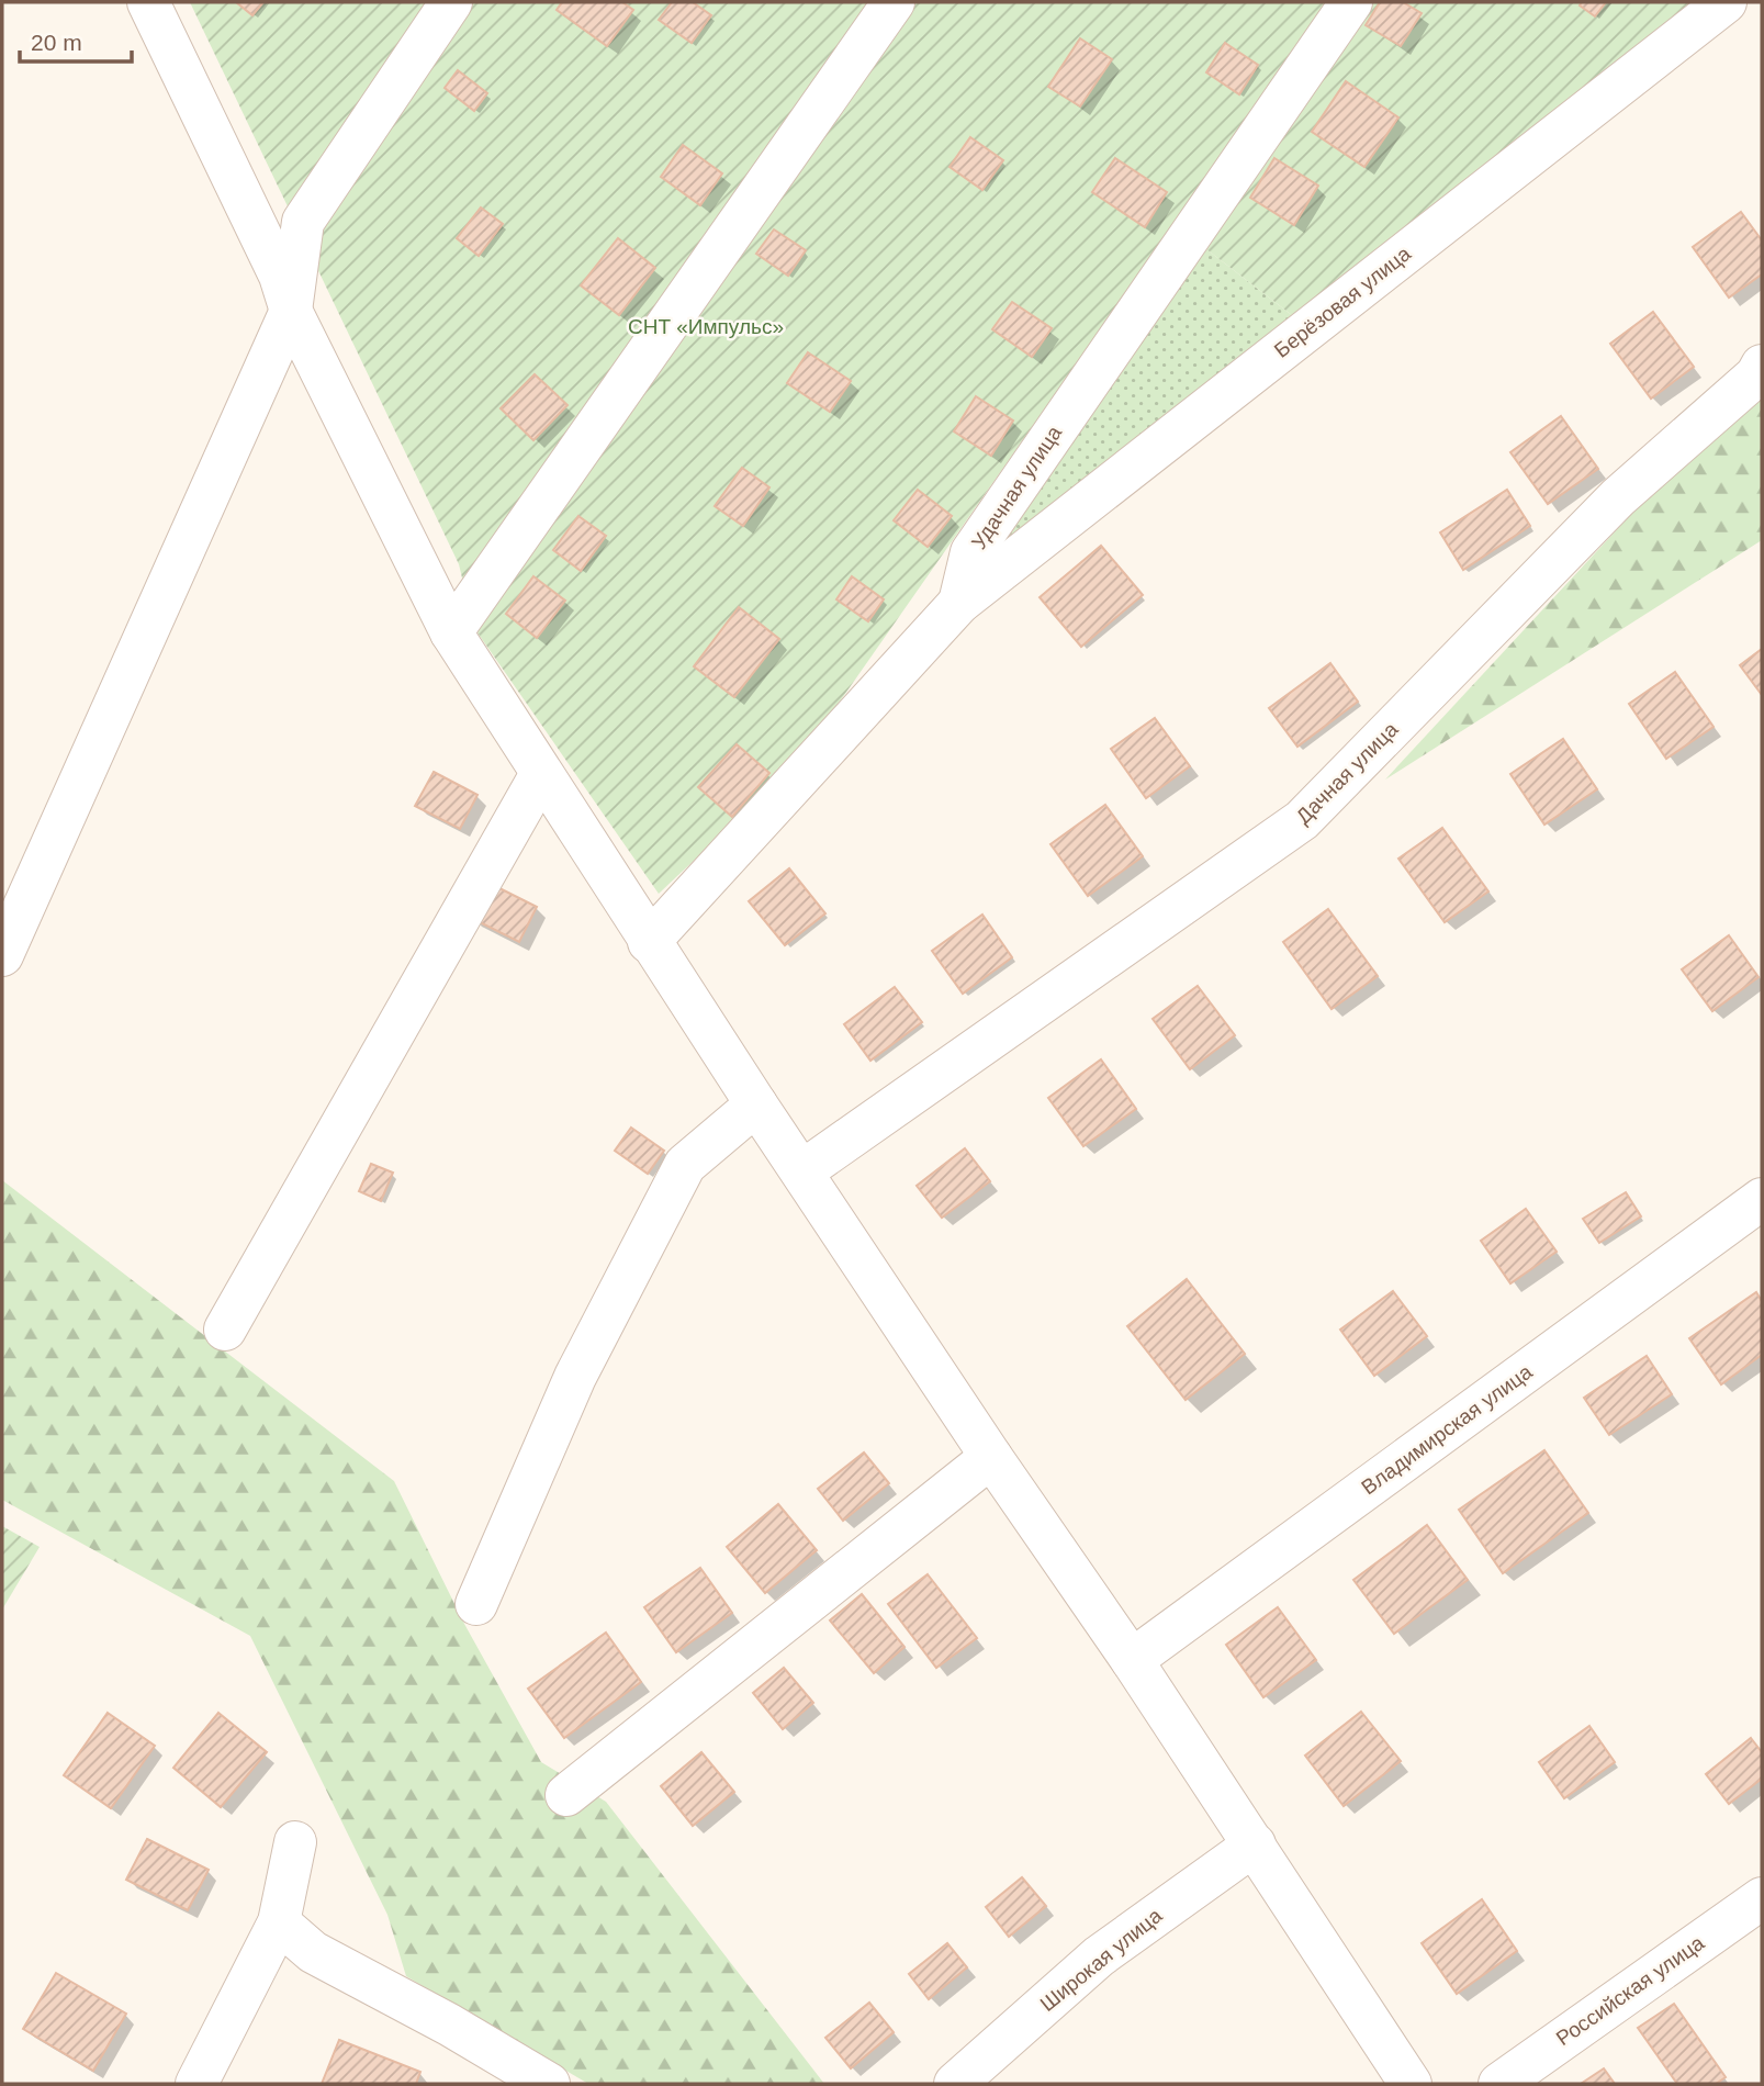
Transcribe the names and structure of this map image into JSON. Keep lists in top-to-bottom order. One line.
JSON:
{"streets":{"street":["Берёзовая улица","Удачная улица","Дачная улица","Владимирская улица","Широкая улица","Российская улица"]},"crossings":[["Берёзовая улица","Удачная улица"]],"parks":["СНТ «Импульс»"],"scale_bar":"20 m"}
